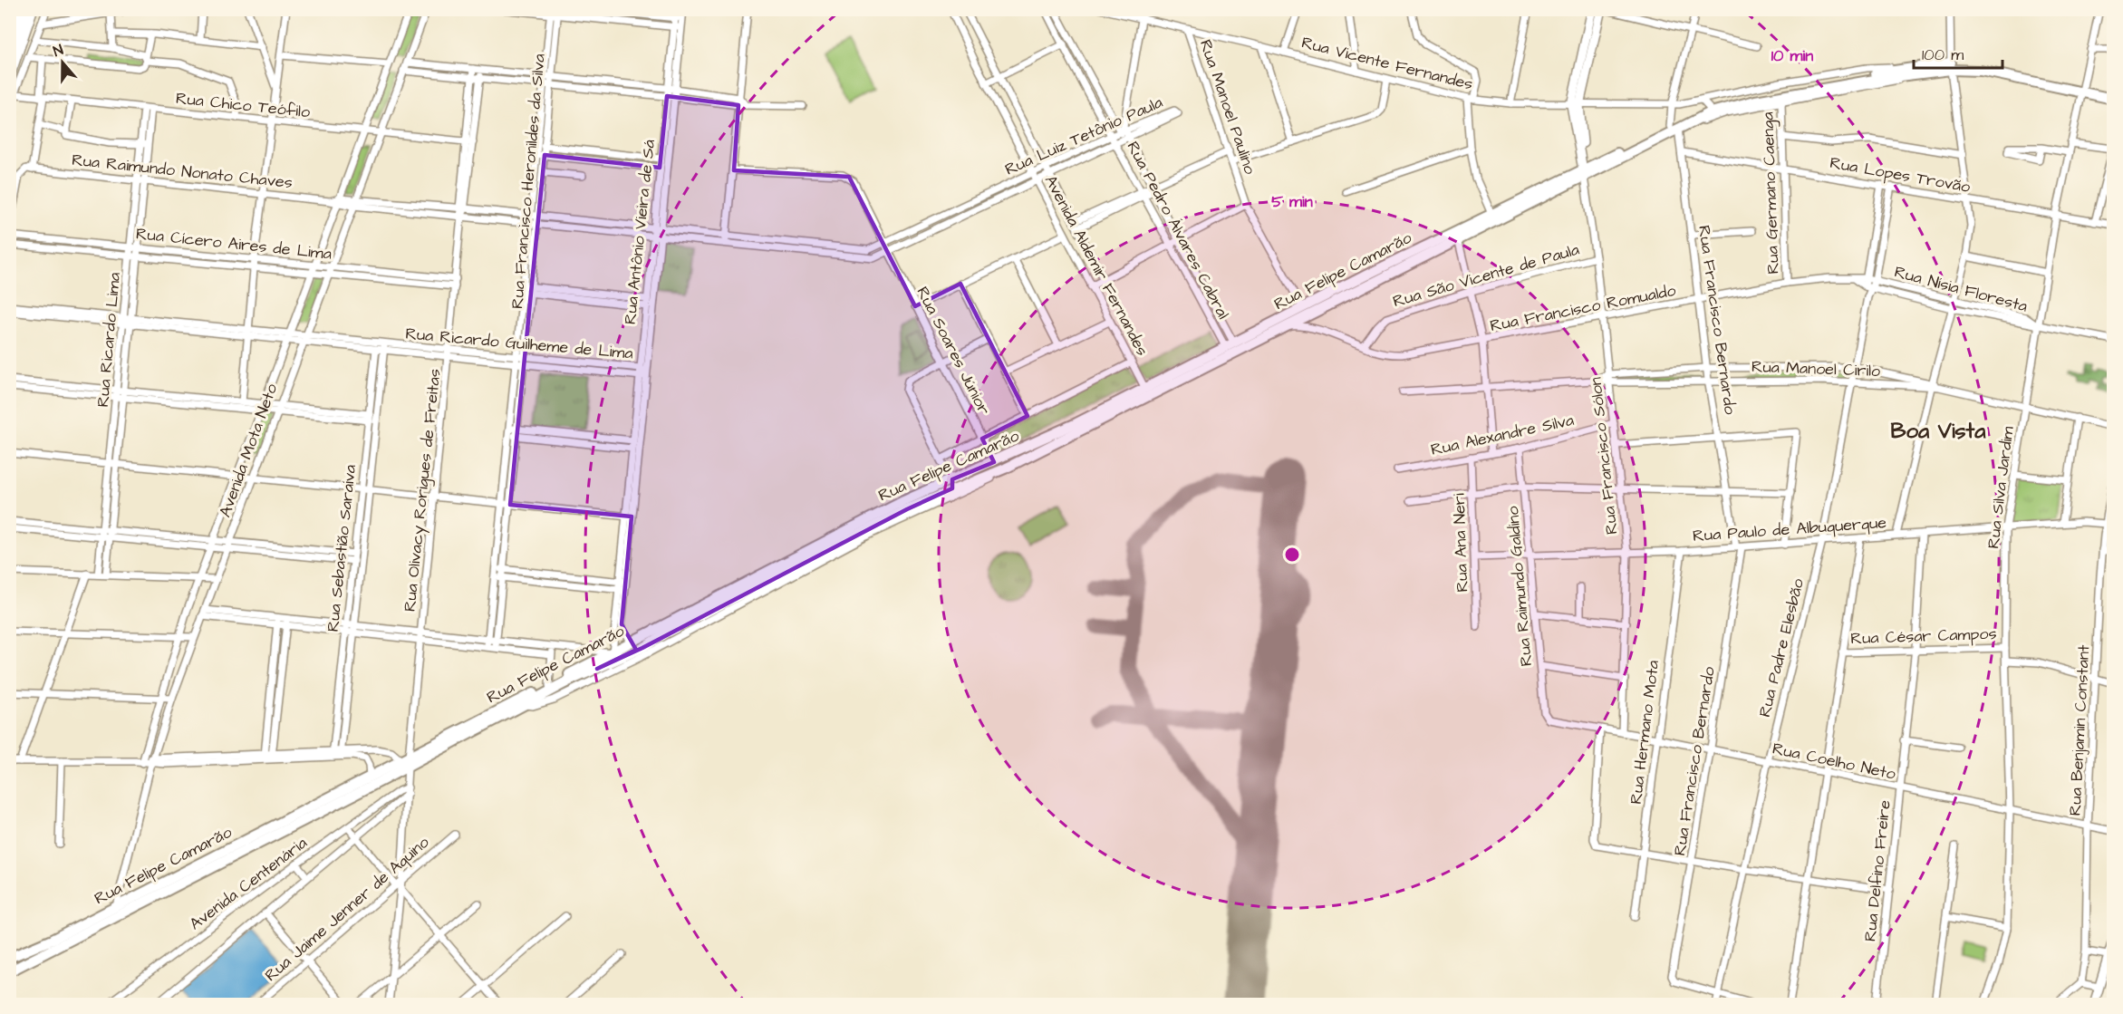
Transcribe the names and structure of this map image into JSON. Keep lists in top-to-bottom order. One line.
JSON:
{"streets":{"main road":["Rua Felipe Camarão"],"street":["Rua Vicente Fernandes","Rua Chico Teófilo","Rua Manoel Paulino","Rua Luiz Tetônio Paula","Rua Raimundo Nonato Chaves","Rua Lopes Trovão","Rua Francisco Heronildes da Silva","Rua Germano Caenga","Rua Pedro Álvares Cabral","Rua Antônio Vieira de Sá","Rua Cícero Aires de Lima","Avenida Aldemir Fernandes","Rua São Vicente de Paula","Rua Nísia Floresta","Rua Francisco Romualdo","Rua Francisco Bernardo","Rua Ricardo Lima","Rua Ricardo Guilheme de Lima","Rua Soares Júnior","Rua Manoel Cirilo","Rua Alexandre Silva","Avenida Mota Neto","Rua Francisco Sólon","Rua Silva Jardim","Rua Olivacy Rorigues de Freitas","Rua Paulo de Albuquerque","Rua Ana Neri","Rua Sebastião Saraiva","Rua Raimundo Galdino","Rua César Campos","Rua Padre Elesbão","Rua Benjamin Constant","Rua Hermano Mota","Rua Coelho Neto","Rua Delfino Freire","Avenida Centenária","Rua Jaime Jenner de Aquino"]},"crossings":[["Rua Vicente Fernandes","Rua Manoel Paulino"],["Rua Vicente Fernandes","Rua Pedro Álvares Cabral"],["Rua Vicente Fernandes","Rua Felipe Camarão"],["Rua Vicente Fernandes","Rua Francisco Bernardo"],["Rua Chico Teófilo","Rua Ricardo Lima"],["Rua Chico Teófilo","Avenida Mota Neto"],["Rua Manoel Paulino","Rua Felipe Camarão"],["Rua Manoel Paulino","Rua Francisco Romualdo"],["Rua Luiz Tetônio Paula","Rua Raimundo Nonato Chaves"],["Rua Luiz Tetônio Paula","Rua Pedro Álvares Cabral"],["Rua Luiz Tetônio Paula","Avenida Aldemir Fernandes"],["Rua Luiz Tetônio Paula","Rua Soares Júnior"],["Rua Raimundo Nonato Chaves","Rua Francisco Heronildes da Silva"],["Rua Raimundo Nonato Chaves","Rua Antônio Vieira de Sá"],["Rua Raimundo Nonato Chaves","Rua Ricardo Lima"],["Rua Raimundo Nonato Chaves","Avenida Mota Neto"],["Rua Raimundo Nonato Chaves","Rua Olivacy Rorigues de Freitas"],["Rua Lopes Trovão","Rua Germano Caenga"],["Rua Lopes Trovão","Rua Francisco Bernardo"],["Rua Lopes Trovão","Rua Silva Jardim"],["Rua Lopes Trovão","Rua Padre Elesbão"],["Rua Francisco Heronildes da Silva","Rua Ricardo Guilheme de Lima"],["Rua Germano Caenga","Rua Felipe Camarão"],["Rua Germano Caenga","Rua Francisco Romualdo"],["Rua Pedro Álvares Cabral","Rua Felipe Camarão"],["Rua Antônio Vieira de Sá","Rua Felipe Camarão"],["Rua Antônio Vieira de Sá","Rua Ricardo Guilheme de Lima"],["Rua Cícero Aires de Lima","Rua Ricardo Lima"],["Rua Cícero Aires de Lima","Avenida Mota Neto"],["Rua Cícero Aires de Lima","Rua Olivacy Rorigues de Freitas"],["Avenida Aldemir Fernandes","Rua Felipe Camarão"],["Rua Felipe Camarão","Rua Francisco Romualdo"],["Rua Felipe Camarão","Rua Francisco Bernardo"],["Rua Felipe Camarão","Rua Soares Júnior"],["Rua Felipe Camarão","Avenida Mota Neto"],["Rua Felipe Camarão","Rua Francisco Sólon"],["Rua Felipe Camarão","Rua Silva Jardim"],["Rua Felipe Camarão","Rua Olivacy Rorigues de Freitas"],["Rua São Vicente de Paula","Rua Francisco Romualdo"],["Rua São Vicente de Paula","Rua Francisco Sólon"],["Rua Nísia Floresta","Rua Francisco Romualdo"],["Rua Nísia Floresta","Rua Silva Jardim"],["Rua Nísia Floresta","Rua Padre Elesbão"],["Rua Francisco Romualdo","Rua Francisco Bernardo"],["Rua Francisco Romualdo","Rua Francisco Sólon"],["Rua Francisco Romualdo","Rua Padre Elesbão"],["Rua Francisco Bernardo","Rua Manoel Cirilo"],["Rua Francisco Bernardo","Rua Paulo de Albuquerque"],["Rua Francisco Bernardo","Rua Padre Elesbão"],["Rua Francisco Bernardo","Rua Coelho Neto"],["Rua Ricardo Lima","Rua Ricardo Guilheme de Lima"],["Rua Ricardo Guilheme de Lima","Avenida Mota Neto"],["Rua Ricardo Guilheme de Lima","Rua Olivacy Rorigues de Freitas"],["Rua Ricardo Guilheme de Lima","Rua Sebastião Saraiva"],["Rua Manoel Cirilo","Rua Francisco Sólon"],["Rua Manoel Cirilo","Rua Silva Jardim"],["Rua Manoel Cirilo","Rua Padre Elesbão"],["Rua Alexandre Silva","Rua Francisco Sólon"],["Rua Alexandre Silva","Rua Ana Neri"],["Rua Alexandre Silva","Rua Raimundo Galdino"],["Rua Francisco Sólon","Rua Paulo de Albuquerque"],["Rua Francisco Sólon","Rua Coelho Neto"],["Rua Silva Jardim","Rua Paulo de Albuquerque"],["Rua Silva Jardim","Rua César Campos"],["Rua Silva Jardim","Rua Coelho Neto"],["Rua Olivacy Rorigues de Freitas","Avenida Centenária"],["Rua Olivacy Rorigues de Freitas","Rua Jaime Jenner de Aquino"],["Rua Paulo de Albuquerque","Rua Ana Neri"],["Rua Paulo de Albuquerque","Rua Raimundo Galdino"],["Rua Paulo de Albuquerque","Rua Padre Elesbão"],["Rua Paulo de Albuquerque","Rua Benjamin Constant"],["Rua Paulo de Albuquerque","Rua Hermano Mota"],["Rua Paulo de Albuquerque","Rua Delfino Freire"],["Rua Raimundo Galdino","Rua Coelho Neto"],["Rua César Campos","Rua Benjamin Constant"],["Rua César Campos","Rua Delfino Freire"],["Rua Padre Elesbão","Rua Coelho Neto"],["Rua Benjamin Constant","Rua Coelho Neto"],["Rua Hermano Mota","Rua Coelho Neto"],["Rua Coelho Neto","Rua Delfino Freire"]],"districts":["Boa Vista"],"scale_bar":"100 m","north":"top","rings":["10 min","5 min"]}
